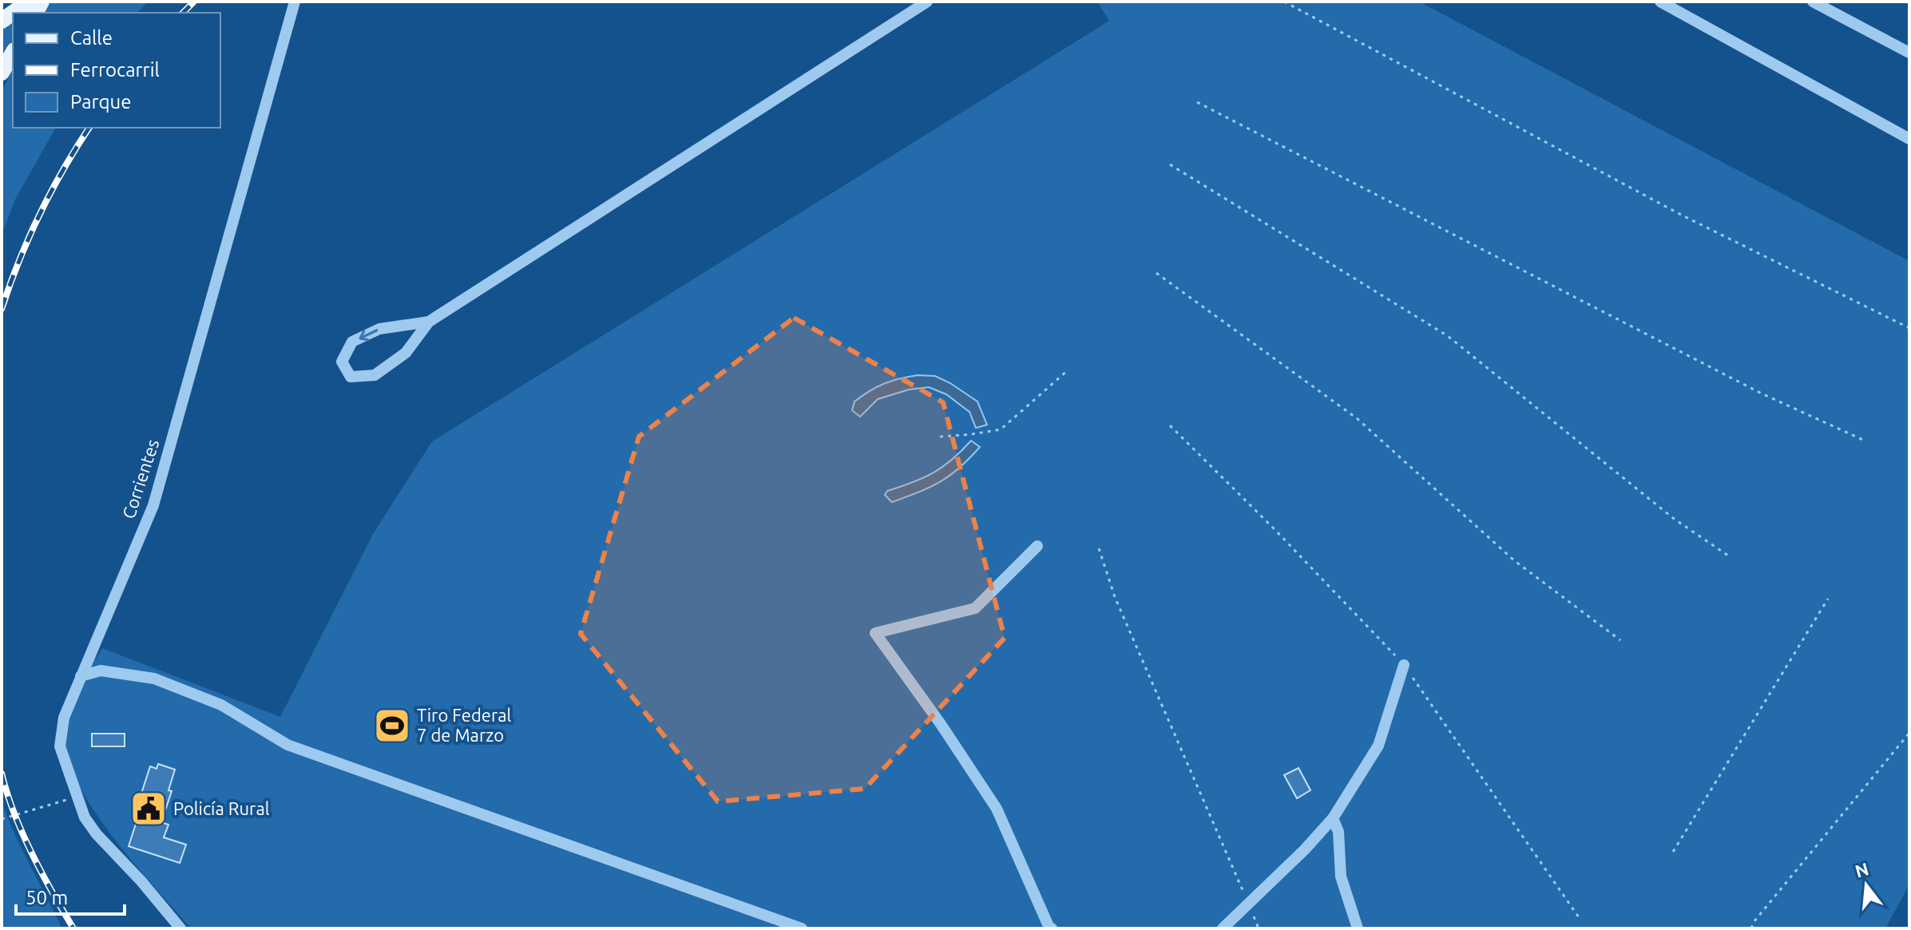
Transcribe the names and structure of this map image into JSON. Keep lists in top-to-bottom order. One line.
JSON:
{"streets":{"street":["Corrientes"]},"places":{"sports":["Tiro Federal 7 de Marzo"],"public building":["Policía Rural"]},"legend":["Calle","Ferrocarril","Parque"],"scale_bar":"50 m","north":"top"}
